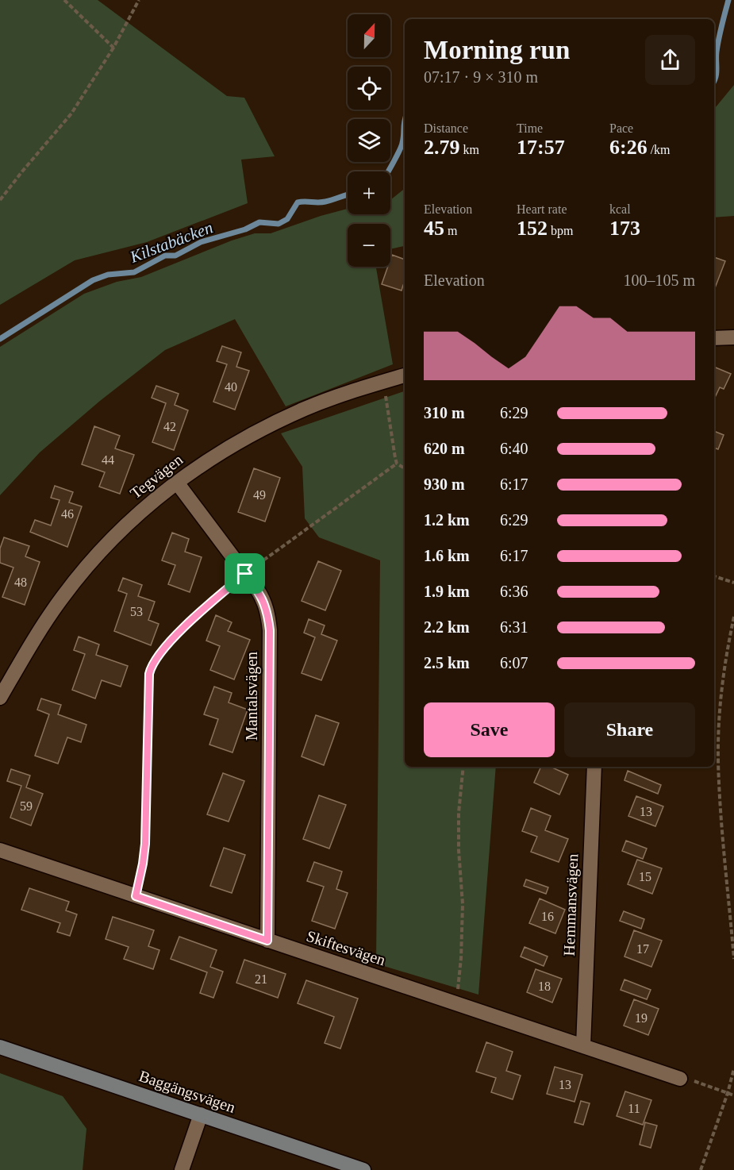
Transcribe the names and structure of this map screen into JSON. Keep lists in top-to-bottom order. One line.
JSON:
{"streets":{"street":["Tegvägen","Mantalsvägen","Hemmansvägen","Skiftesvägen","Baggängsvägen"]},"crossings":[["Tegvägen","Mantalsvägen"],["Mantalsvägen","Skiftesvägen"],["Hemmansvägen","Skiftesvägen"]],"water":["Kilstabäcken"],"house_numbers":["40","42","44","49","46","48","53","59","13","15","16","17","21","18","19","13","11"],"north":"top","page":{"map_buttons":["+","−"],"heading":["Morning run","07:17 · 9 × 310 m"],"stats":[["Distance","2.79 km"],["Time","17:57"],["Pace","6:26 /km"],["Elevation","45 m"],["Heart rate","152 bpm"],["kcal","173"]],"chart":["Elevation","100–105 m"],"list":[{"name":"310 m","note":"6:29"},{"name":"620 m","note":"6:40"},{"name":"930 m","note":"6:17"},{"name":"1.2 km","note":"6:29"},{"name":"1.6 km","note":"6:17"},{"name":"1.9 km","note":"6:36"},{"name":"2.2 km","note":"6:31"},{"name":"2.5 km","note":"6:07"}],"buttons":["Save","Share"]}}
